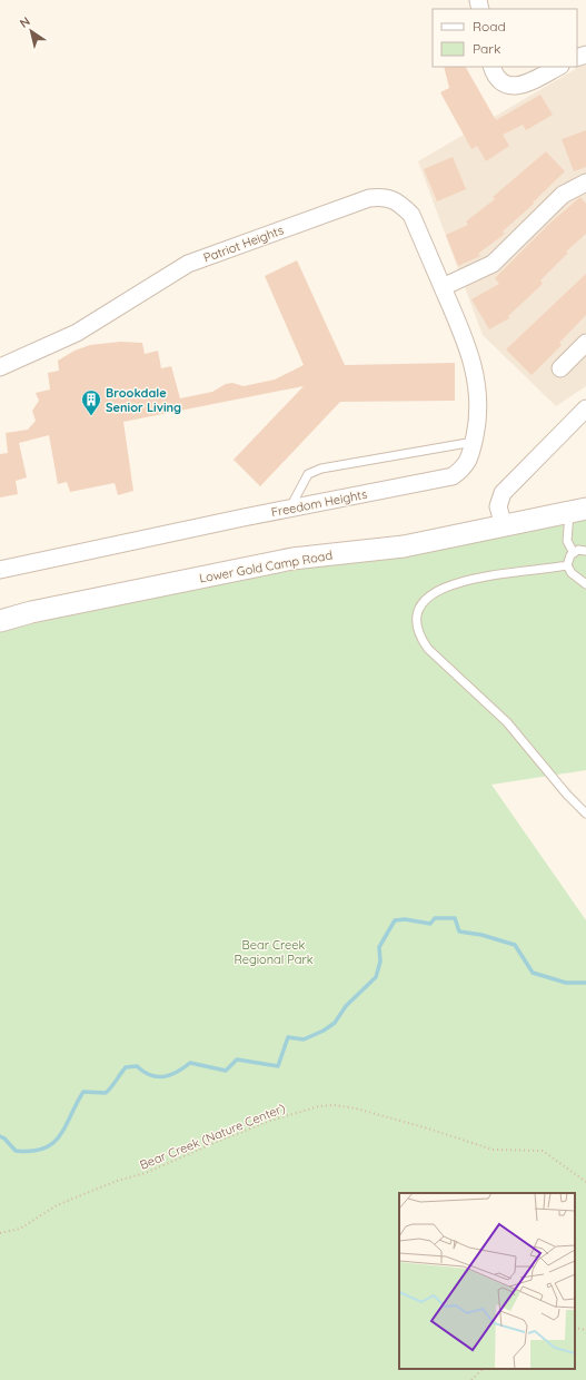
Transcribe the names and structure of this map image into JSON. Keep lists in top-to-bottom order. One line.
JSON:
{"streets":{"street":["Patriot Heights","Freedom Heights","Lower Gold Camp Road"],"path":["Bear Creek (Nature Center)"]},"crossings":[["Patriot Heights","Freedom Heights"]],"parks":["Bear Creek Regional Park"],"places":{"building":["Brookdale Senior Living"]},"legend":["Road","Park"],"north":"top left"}
